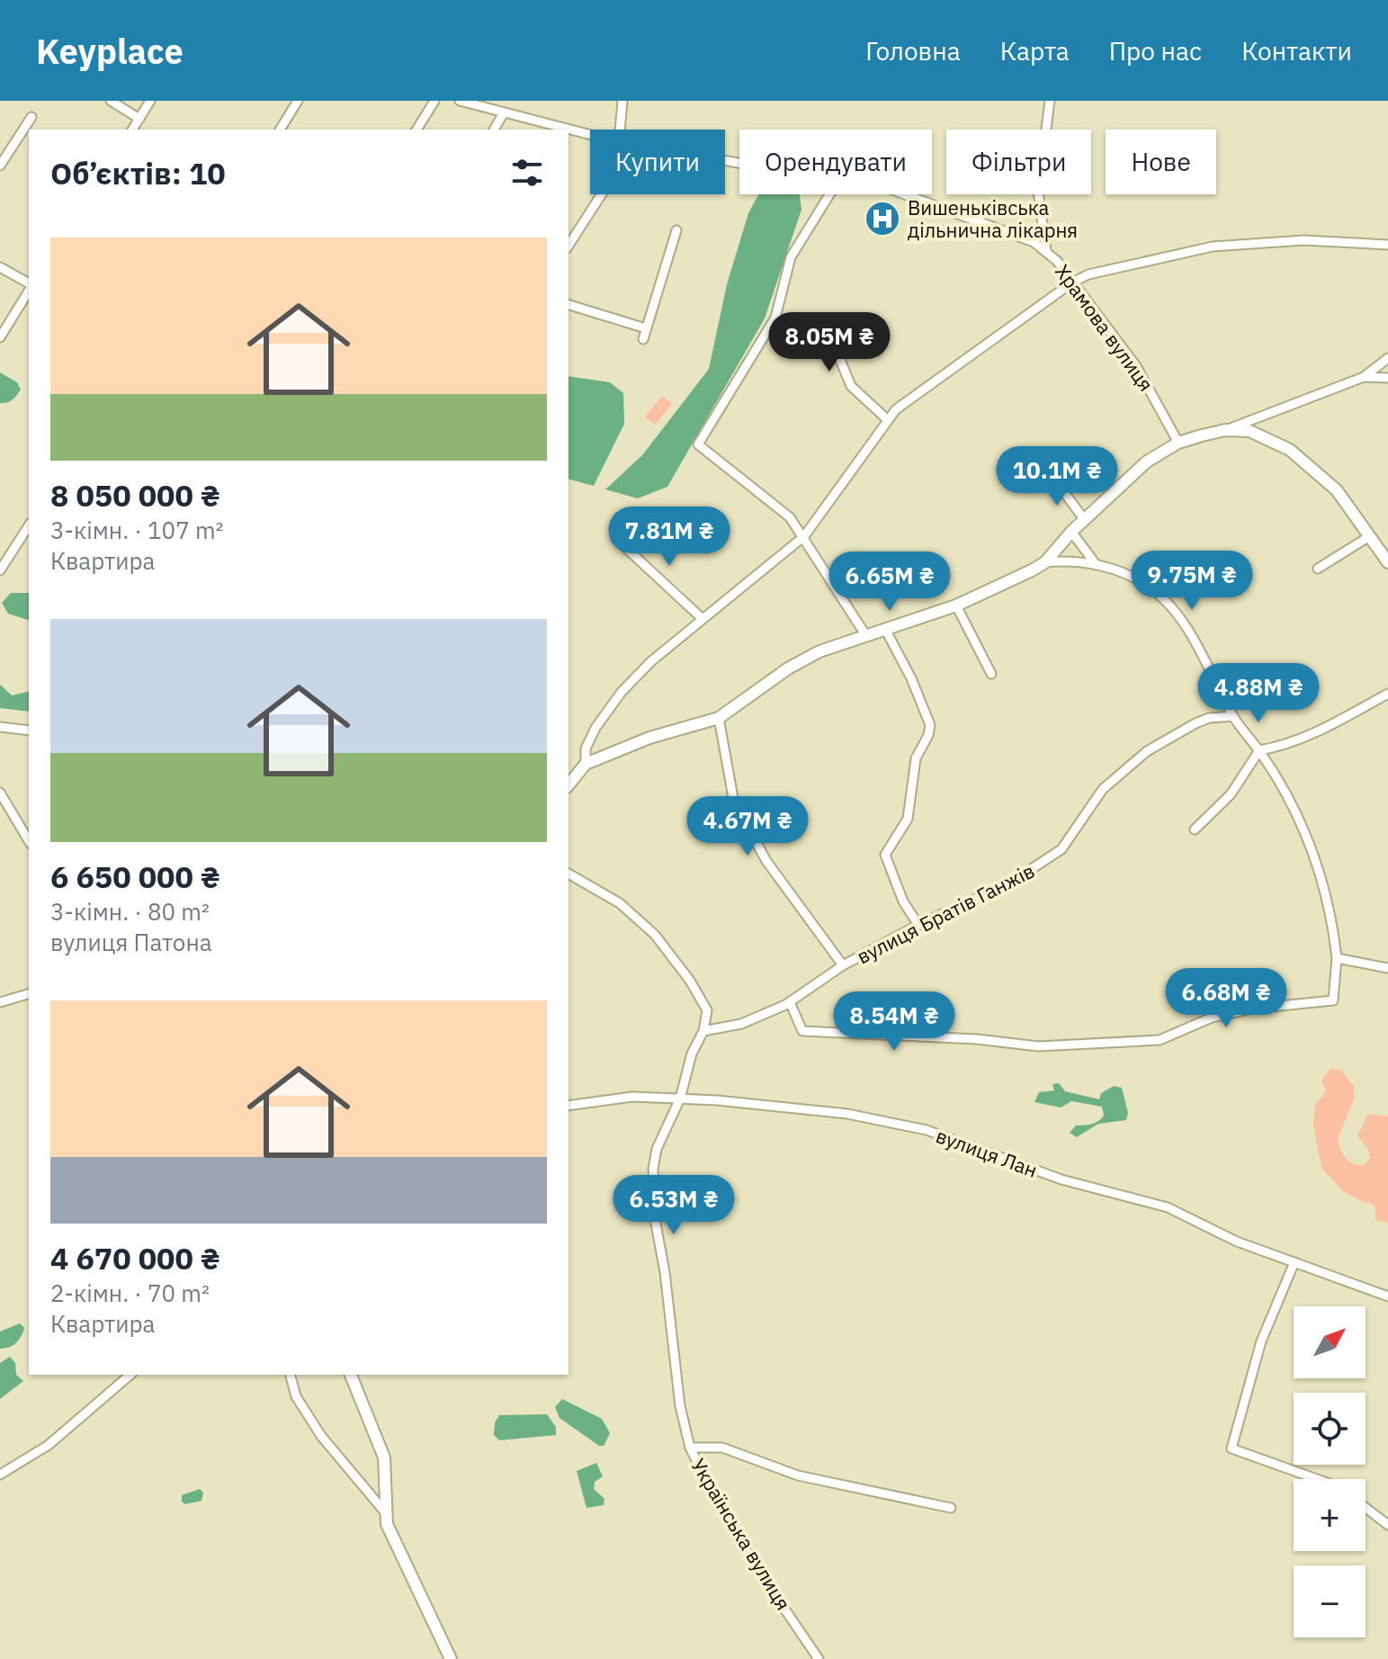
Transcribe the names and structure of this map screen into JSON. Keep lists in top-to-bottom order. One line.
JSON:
{"streets":{"street":["Храмова вулиця","вулиця Братів Ганжів","вулиця Лан","Українська вулиця"]},"crossings":[["вулиця Братів Ганжів","Українська вулиця"],["вулиця Лан","Українська вулиця"]],"places":{"hospital":["Вишеньківська дільнична лікарня"]},"north":"top right","page":{"header":"Keyplace","nav":["Головна","Карта","Про нас","Контакти"],"chip":["Купити","Орендувати","Фільтри","Нове"],"heading":"Об’єктів: 10","list":[{"name":"8 050 000 ₴","note":"3-кімн. · 107 m² · Квартира"},{"name":"6 650 000 ₴","note":"3-кімн. · 80 m² · вулиця Патона"},{"name":"4 670 000 ₴","note":"2-кімн. · 70 m² · Квартира"}],"price":["8.05M ₴","10.1M ₴","7.81M ₴","9.75M ₴","6.65M ₴","4.88M ₴","4.67M ₴","6.68M ₴","8.54M ₴","6.53M ₴"],"map_buttons":["+","−"]}}
